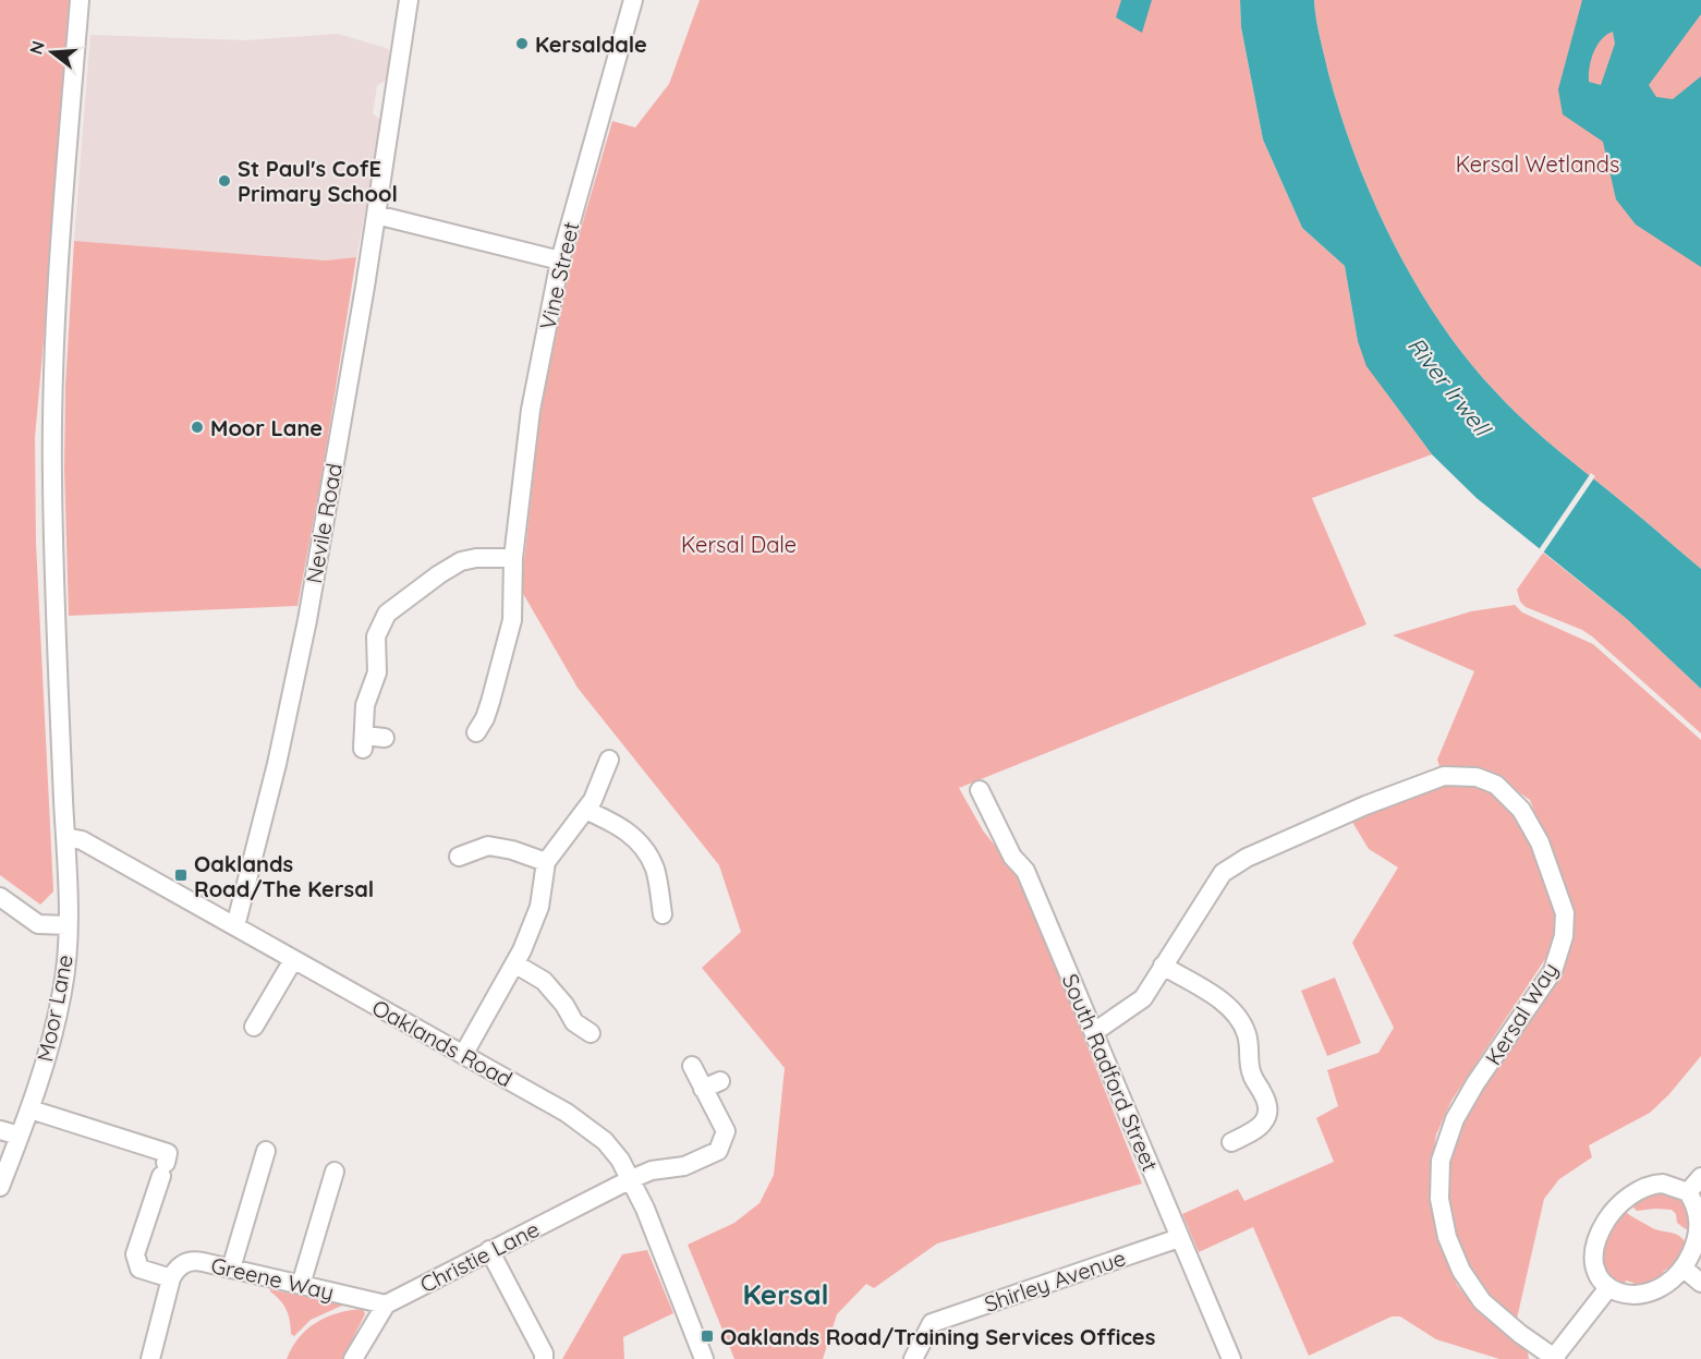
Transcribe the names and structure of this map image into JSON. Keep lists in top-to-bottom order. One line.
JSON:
{"streets":{"street":["Vine Street","Nevile Road","Moor Lane","Kersal Way","Oaklands Road","South Radford Street","Christie Lane","Greene Way","Shirley Avenue"]},"crossings":[["Nevile Road","Oaklands Road"],["Moor Lane","Oaklands Road"],["Kersal Way","South Radford Street"],["Oaklands Road","Christie Lane"],["South Radford Street","Shirley Avenue"],["Christie Lane","Greene Way"]],"districts":["Kersal"],"water":["River Irwell"],"parks":["Kersal Wetlands","Kersal Dale"],"places":{"other":["Kersaldale","St Paul's CofE Primary School","Moor Lane"],"transit":["Oaklands Road/The Kersal","Oaklands Road/Training Services Offices"]},"north":"left"}
